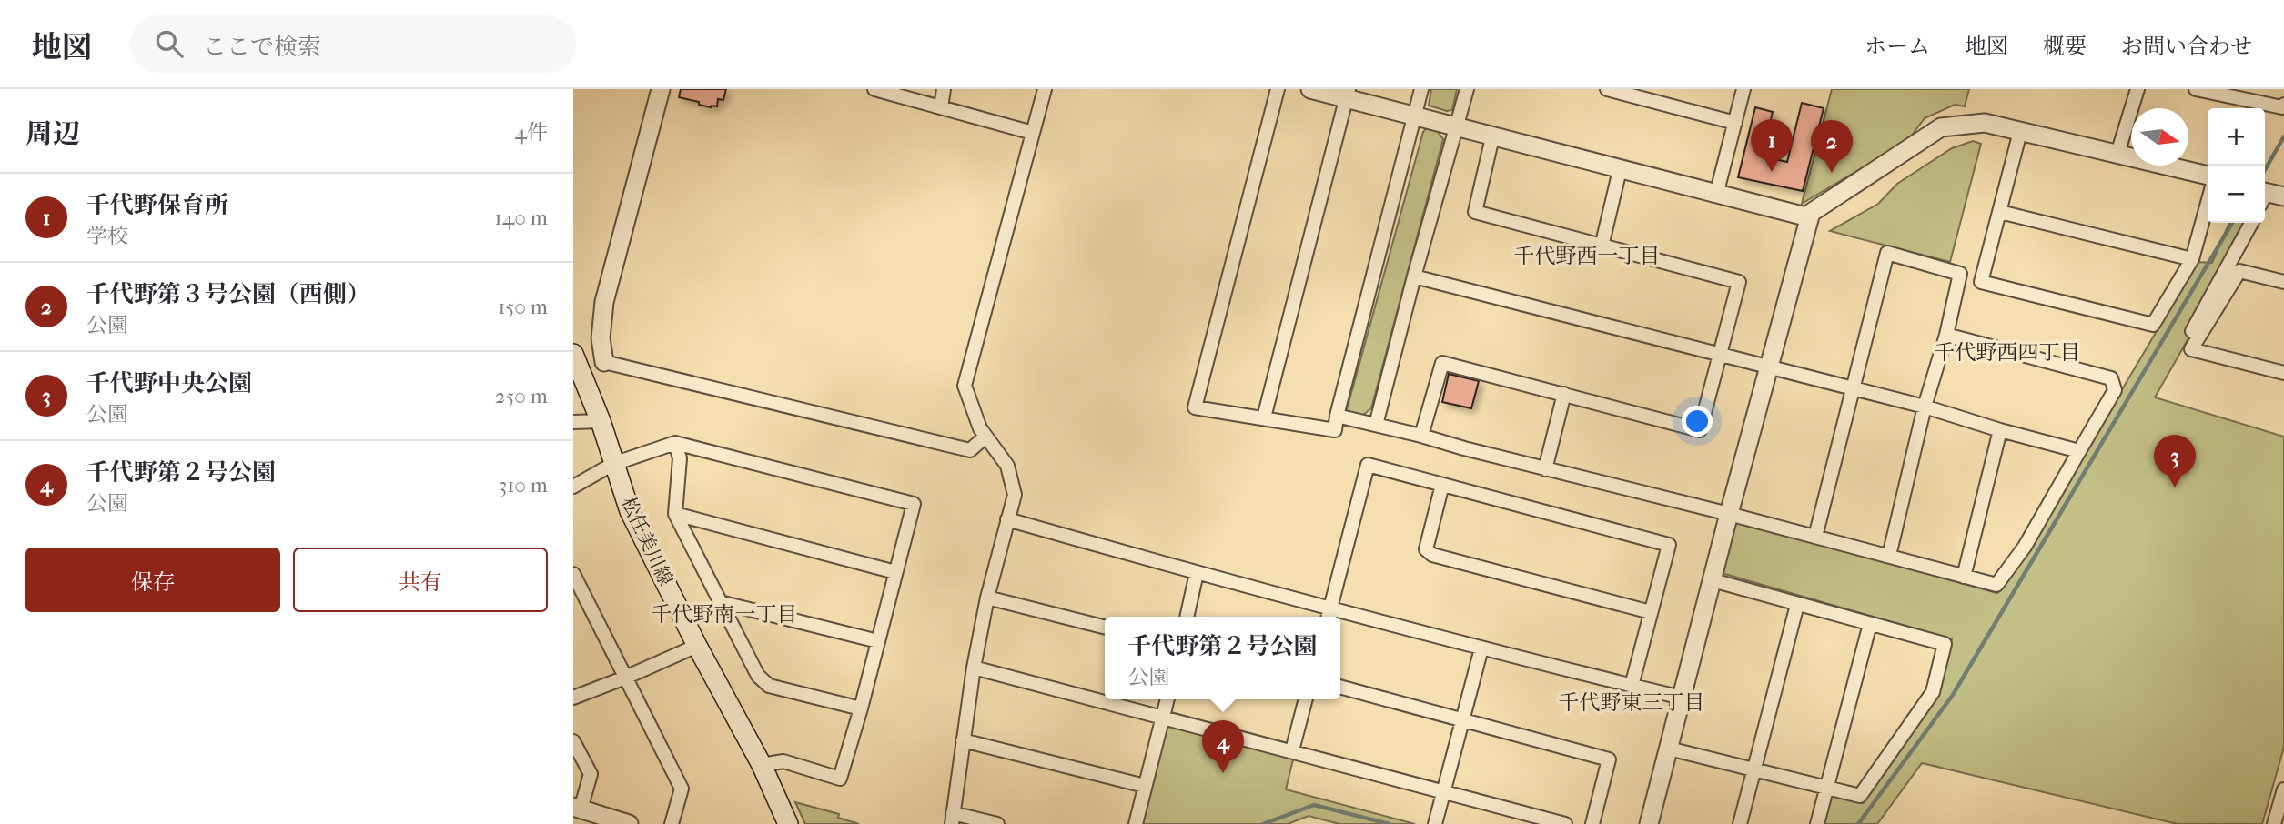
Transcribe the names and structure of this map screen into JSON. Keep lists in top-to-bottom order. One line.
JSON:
{"streets":{"main road":["松任美川線"]},"districts":["千代野西一丁目","千代野西四丁目","千代野南一丁目","千代野東三丁目"],"north":"right","page":{"header":"地図","search":"ここで検索","nav":["ホーム","地図","概要","お問い合わせ"],"heading":["周辺","4件"],"map_buttons":["+","−"],"pins":["1","2","3","4"],"list":[{"mark":"1","name":"千代野保育所","note":"学校","value":"140 m"},{"mark":"2","name":"千代野第３号公園（西側）","note":"公園","value":"150 m"},{"mark":"3","name":"千代野中央公園","note":"公園","value":"250 m"},{"mark":"4","name":"千代野第２号公園","note":"公園","value":"310 m"}],"buttons":["保存","共有"],"popup":["千代野第２号公園","公園"]}}
